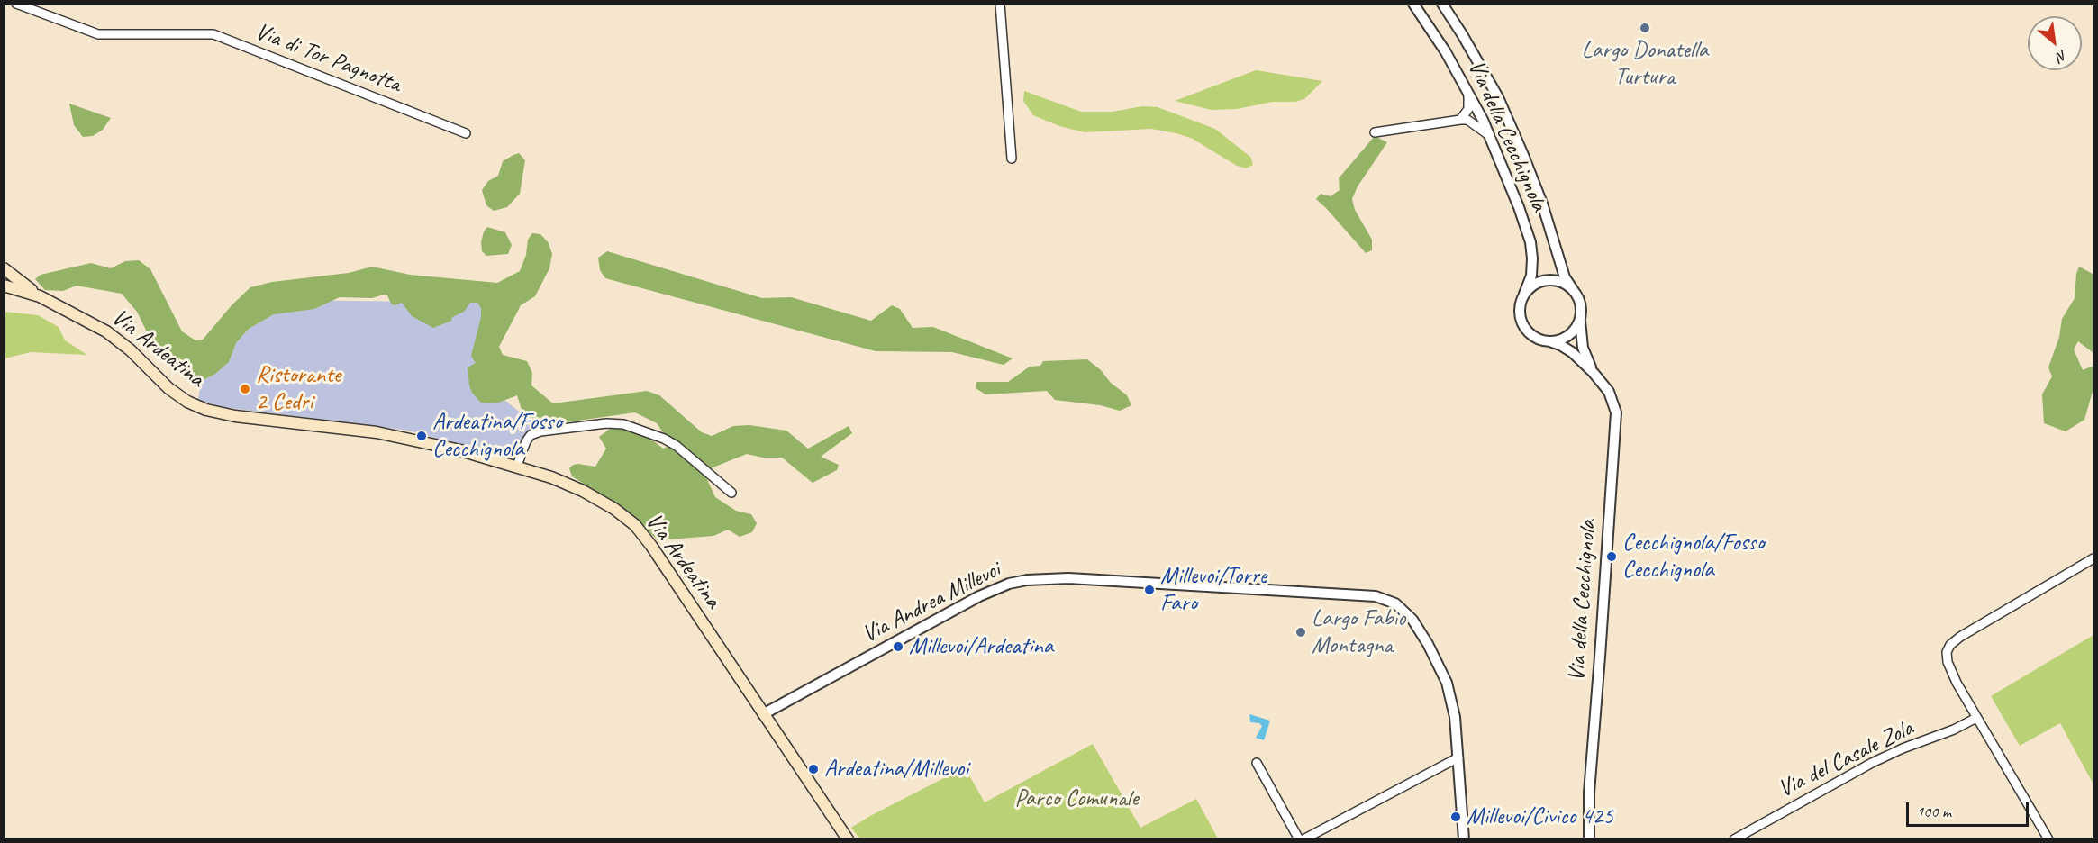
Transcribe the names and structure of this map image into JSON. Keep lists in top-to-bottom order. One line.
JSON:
{"streets":{"main road":["Via Ardeatina"],"street":["Via di Tor Pagnotta","Via della Cecchignola","Via Andrea Millevoi","Via del Casale Zola"]},"crossings":[["Via Ardeatina","Via Andrea Millevoi"]],"parks":["Parco Comunale"],"places":["Largo Donatella Turtura","Ristorante 2 Cedri","Ardeatina/Fosso Cecchignola","Cecchignola/Fosso Cecchignola","Millevoi/Torre Faro","Largo Fabio Montagna","Millevoi/Ardeatina","Ardeatina/Millevoi","Millevoi/Civico 425"],"scale_bar":"100 m","north":"bottom right"}
